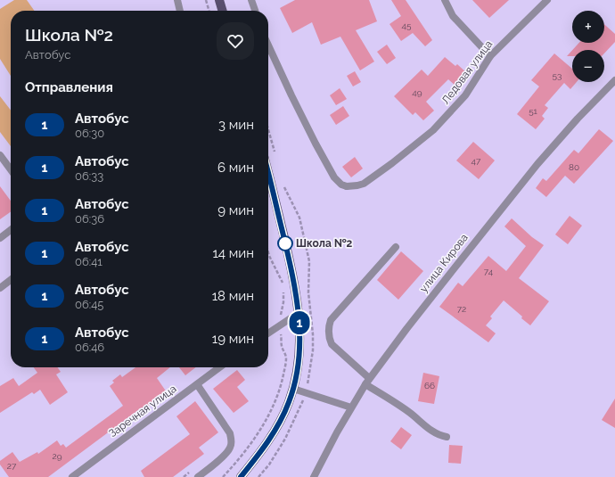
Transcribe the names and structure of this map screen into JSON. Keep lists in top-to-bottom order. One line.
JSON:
{"streets":{"street":["Ледовая улица","улица Кирова","Заречная улица"]},"places":["Школа №2"],"lines":["bus line 1"],"house_numbers":["45","53","49","51","47","80","74","72","66","29","27"],"page":{"on_map":"1","map_buttons":["+","−"],"heading":[["Школа №2","Автобус"],"Отправления"],"list":[{"mark":"1","name":"Автобус","note":"06:30","value":"3 мин"},{"mark":"1","name":"Автобус","note":"06:33","value":"6 мин"},{"mark":"1","name":"Автобус","note":"06:36","value":"9 мин"},{"mark":"1","name":"Автобус","note":"06:41","value":"14 мин"},{"mark":"1","name":"Автобус","note":"06:45","value":"18 мин"},{"mark":"1","name":"Автобус","note":"06:46","value":"19 мин"}]}}
